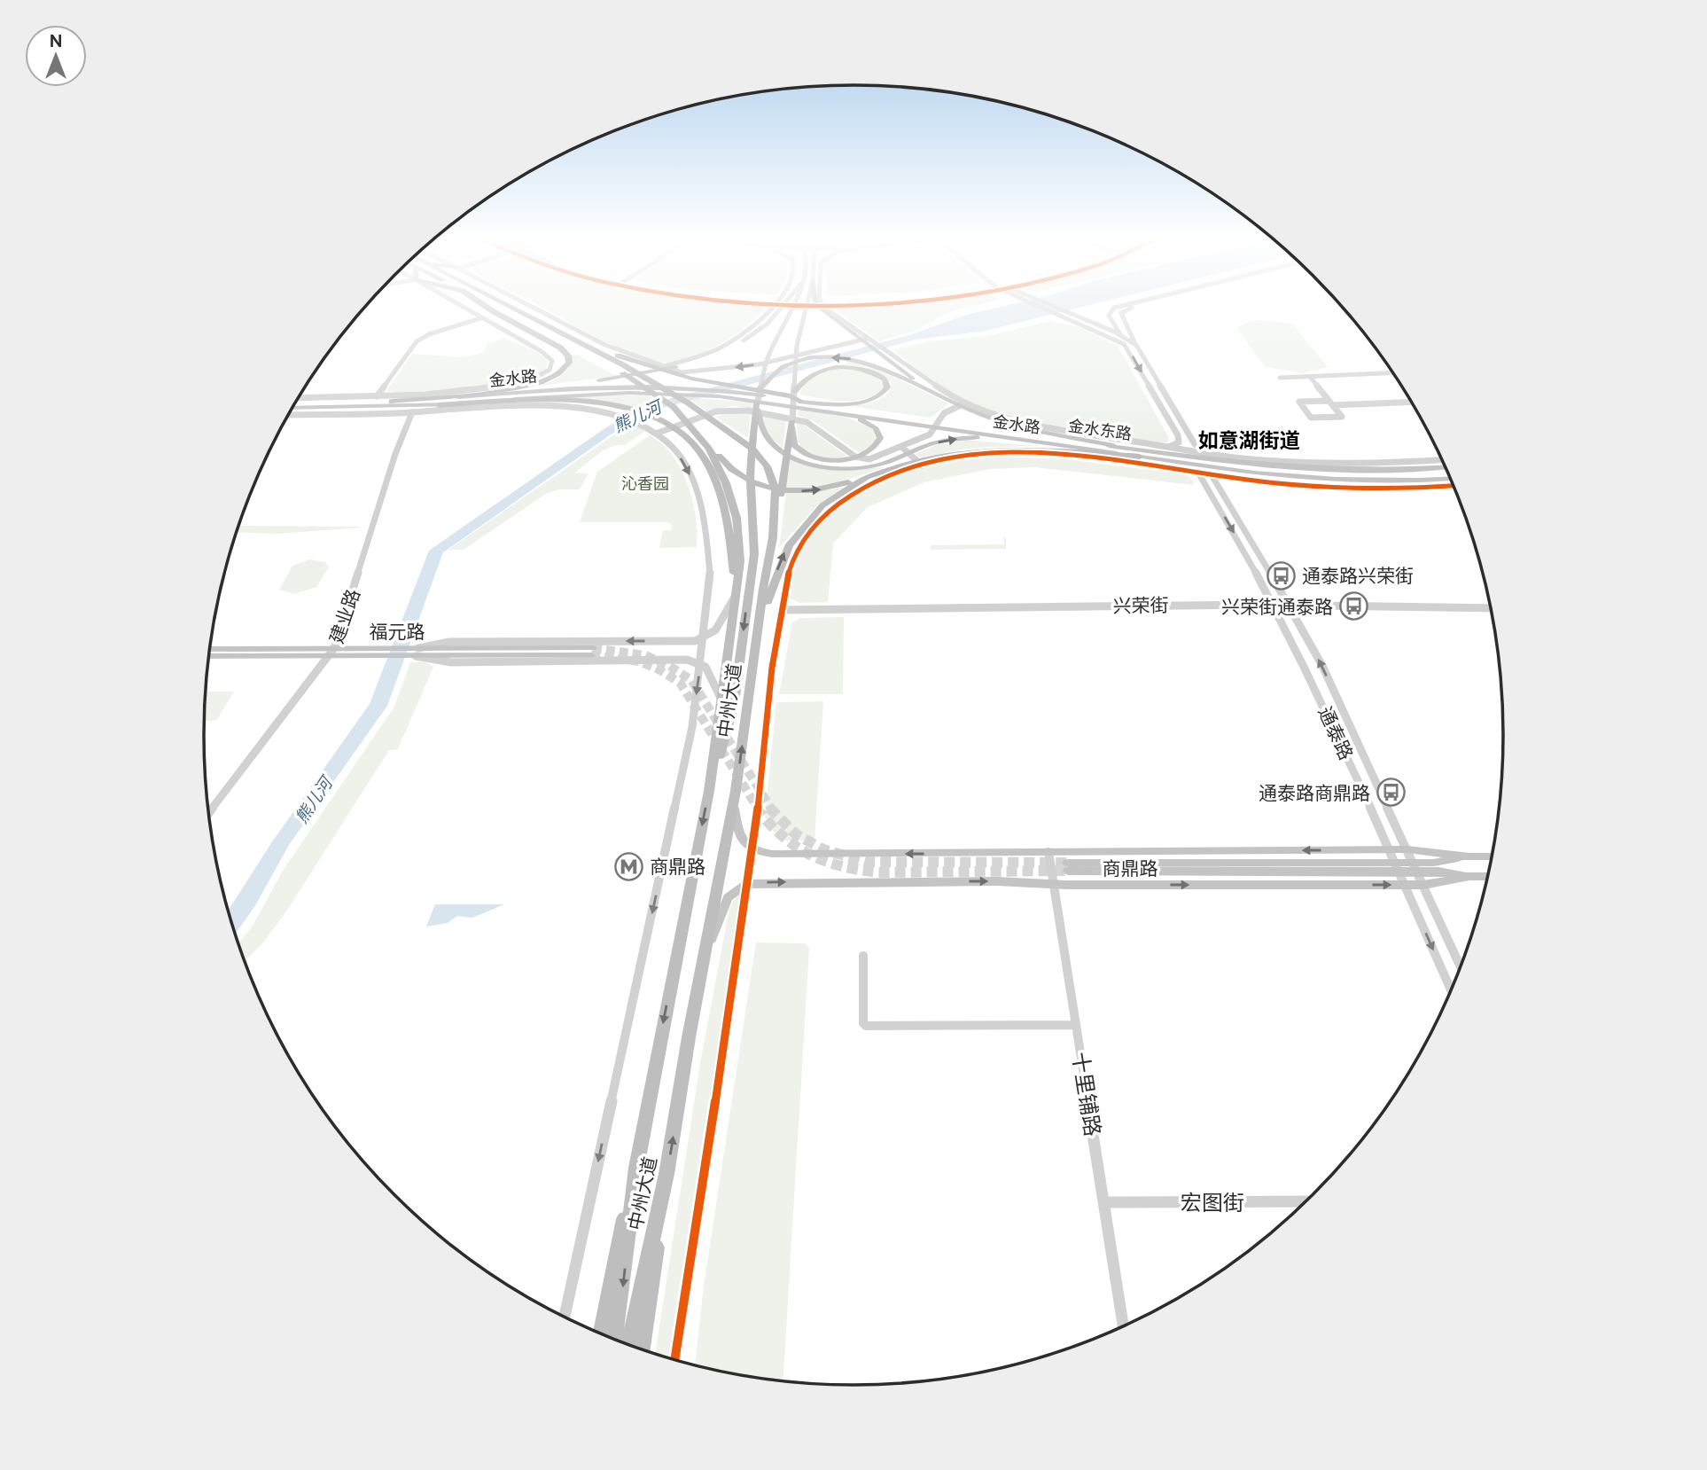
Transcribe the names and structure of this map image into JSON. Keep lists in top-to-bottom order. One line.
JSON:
{"streets":{"highway":["中州大道"],"main road":["金水路","金水东路","福元路","商鼎路"],"street":["兴荣街","建业路","通泰路","十里铺路","宏图街"]},"crossings":[["金水路","金水东路"],["兴荣街","通泰路"],["建业路","福元路"],["通泰路","商鼎路"],["商鼎路","十里铺路"],["十里铺路","宏图街"]],"districts":["如意湖街道"],"water":["熊儿河"],"parks":["沁香园"],"places":{"bus stop":["通泰路兴荣街","兴荣街通泰路","通泰路商鼎路"],"metro station":["商鼎路"]},"north":"top"}
